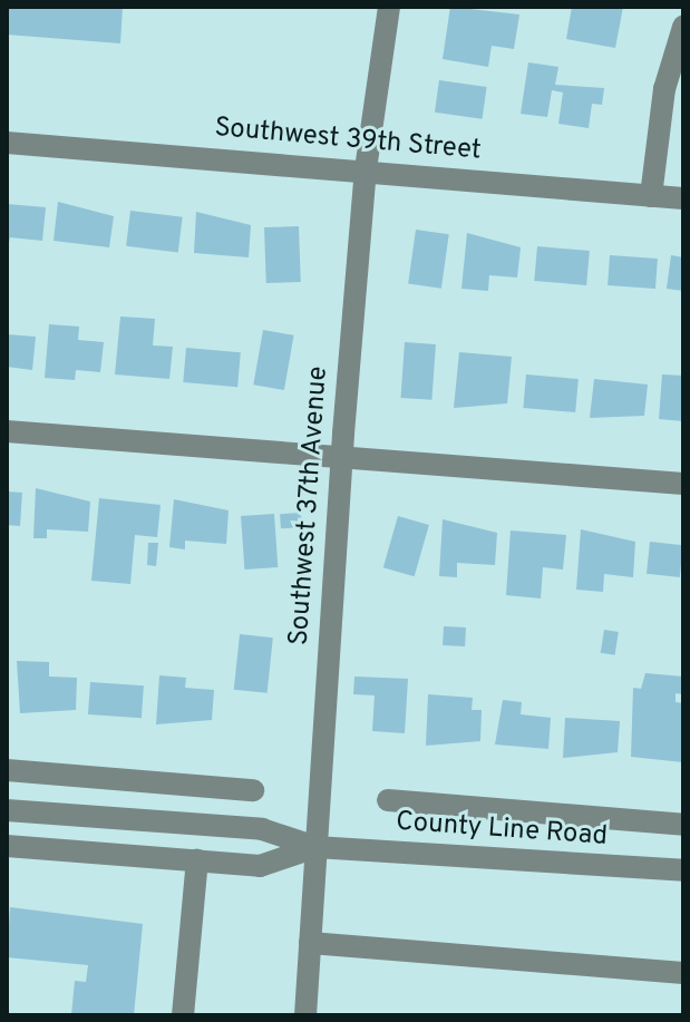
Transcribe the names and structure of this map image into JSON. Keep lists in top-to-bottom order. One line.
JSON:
{"streets":{"street":["Southwest 39th Street","Southwest 37th Avenue","County Line Road"]},"crossings":[["Southwest 39th Street","Southwest 37th Avenue"],["Southwest 37th Avenue","County Line Road"]]}
